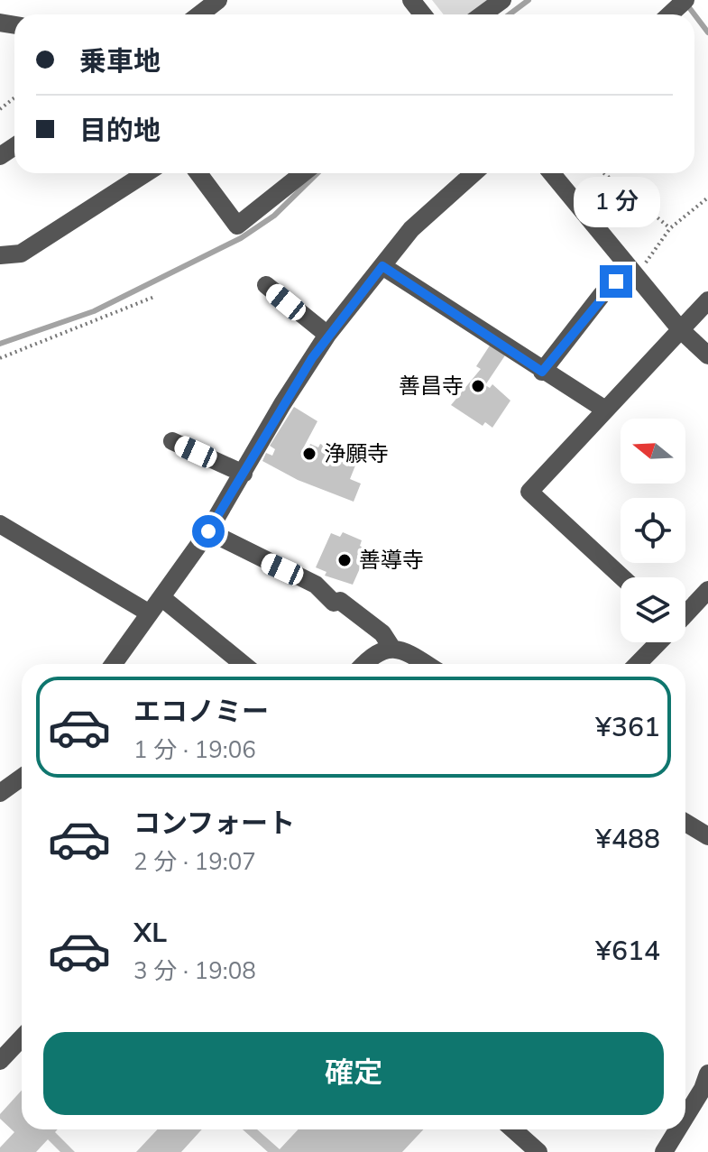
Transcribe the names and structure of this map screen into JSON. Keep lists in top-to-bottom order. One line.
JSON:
{"places":["善昌寺","浄願寺","善導寺"],"north":"left","page":{"banner":["乗車地","目的地"],"bubble":"1 分","list":[{"name":"エコノミー","note":"1 分 · 19:06","value":"¥361"},{"name":"コンフォート","note":"2 分 · 19:07","value":"¥488"},{"name":"XL","note":"3 分 · 19:08","value":"¥614"}],"buttons":"確定"}}
